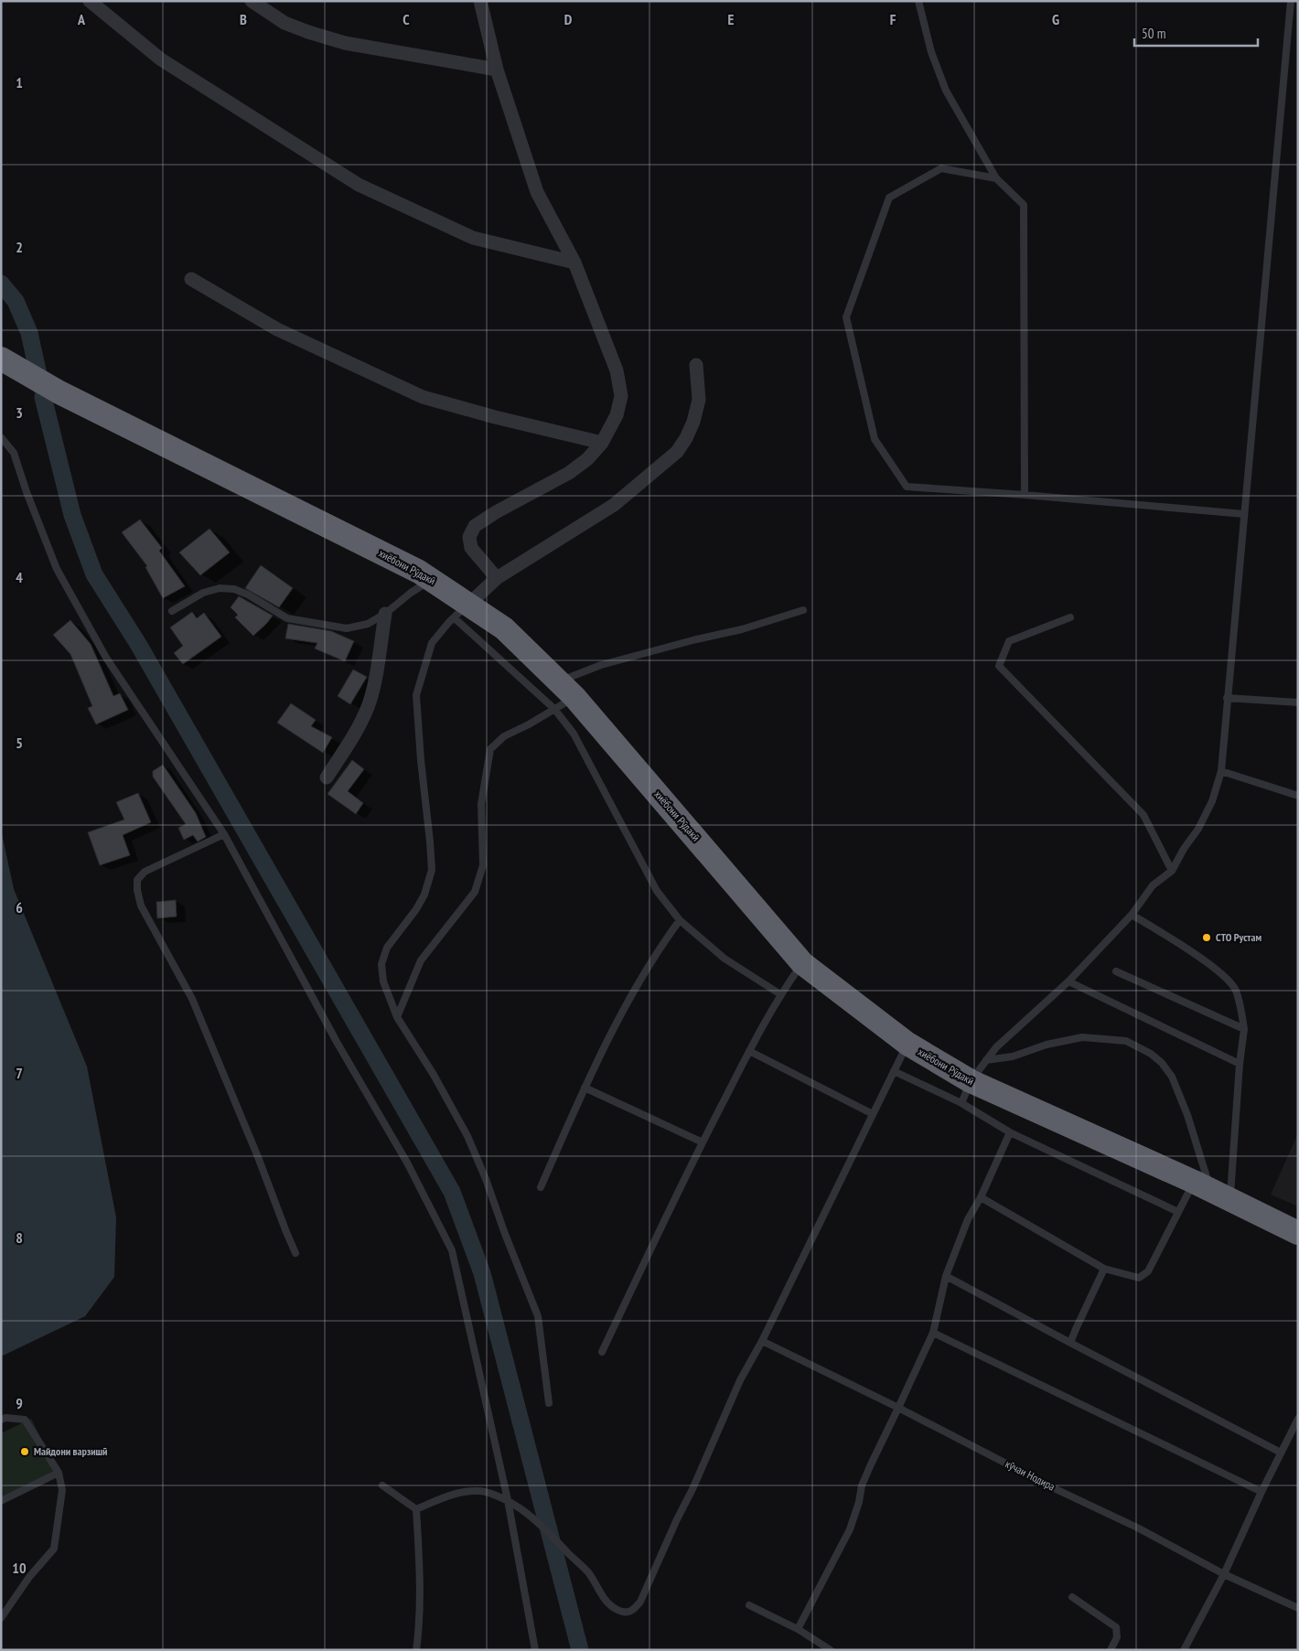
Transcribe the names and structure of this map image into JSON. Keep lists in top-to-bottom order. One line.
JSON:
{"streets":{"highway":["хиёбони Рӯдакӣ"],"lane":["кӯчаи Нодира"]},"places":["СТО Рустам","Майдони варзишӣ"],"scale_bar":"50 m","grid":{"columns":["A","B","C","D","E","F","G"],"rows":["1","2","3","4","5","6","7","8","9","10"]}}
